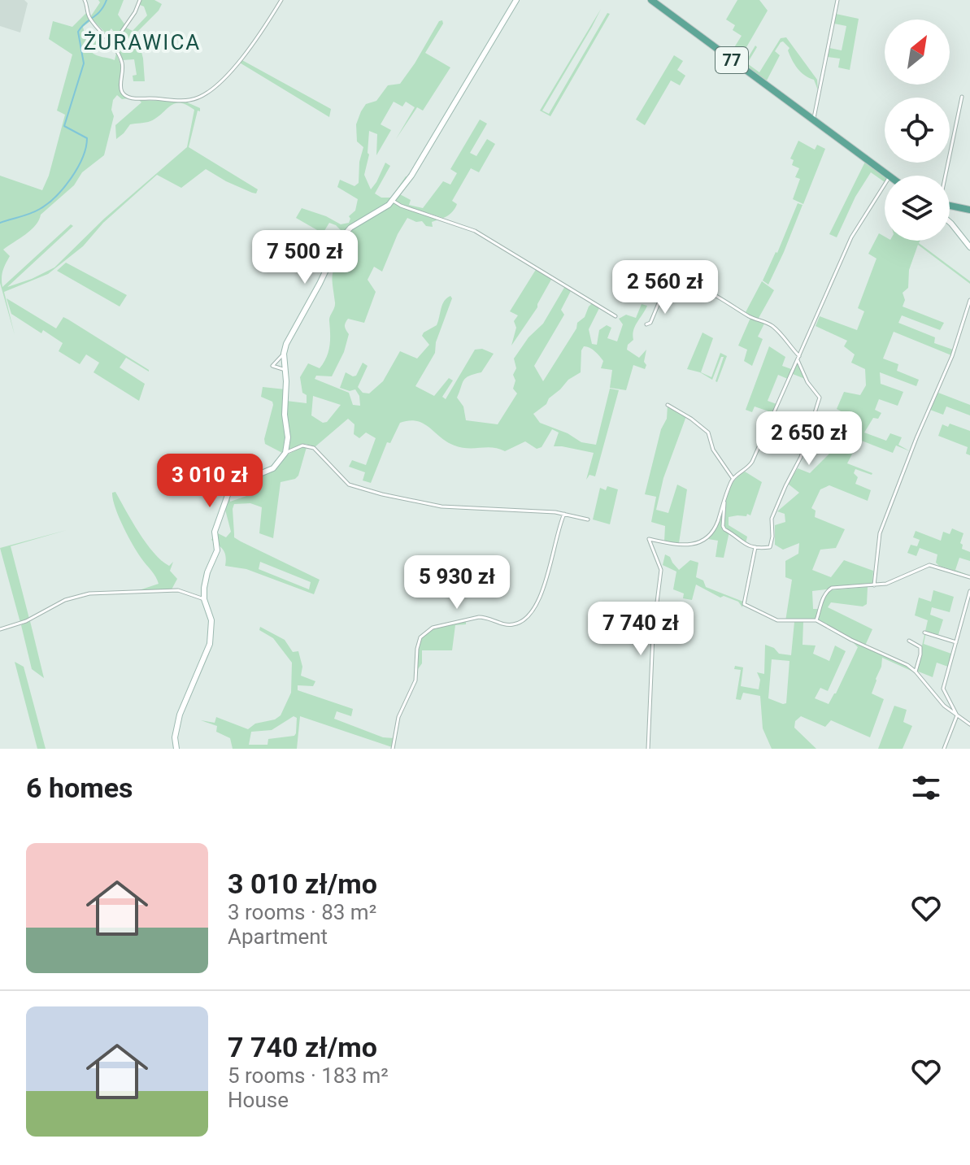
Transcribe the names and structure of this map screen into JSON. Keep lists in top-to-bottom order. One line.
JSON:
{"streets":{"main road":["77"]},"districts":["ŻURAWICA"],"north":"top right","page":{"price":["7 500 zł","2 560 zł","2 650 zł","3 010 zł","5 930 zł","7 740 zł"],"heading":"6 homes","list":[{"name":"3 010 zł/mo","note":"3 rooms · 83 m² · Apartment"},{"name":"7 740 zł/mo","note":"5 rooms · 183 m² · House"}]}}
